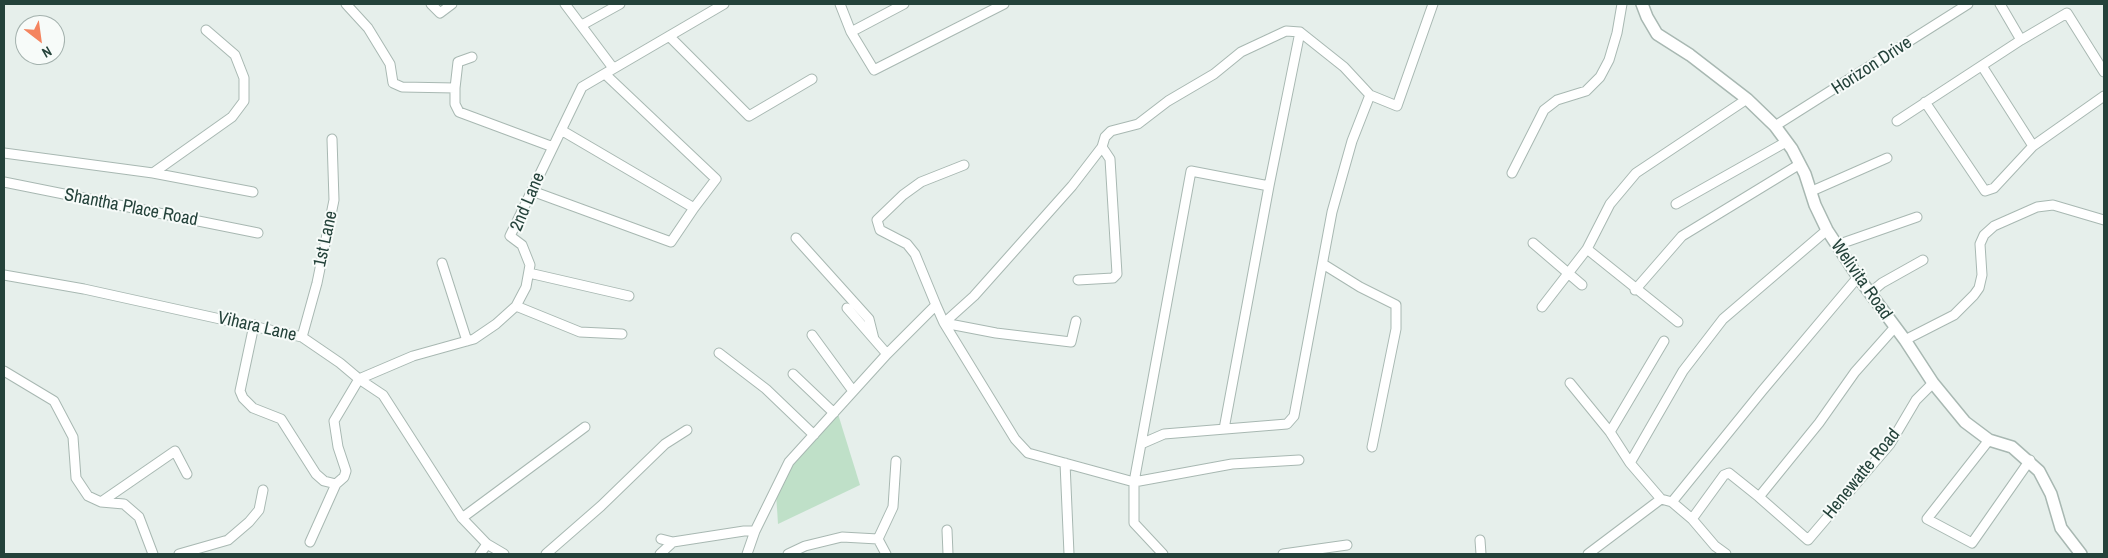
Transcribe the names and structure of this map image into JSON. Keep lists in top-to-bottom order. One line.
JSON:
{"streets":{"street":["Horizon Drive","2nd Lane","Shantha Place Road","1st Lane","Welivita Road","Vihara Lane","Henewatte Road"]},"crossings":[["Horizon Drive","Welivita Road"],["2nd Lane","Vihara Lane"],["1st Lane","Vihara Lane"],["Welivita Road","Henewatte Road"]],"north":"bottom right"}
